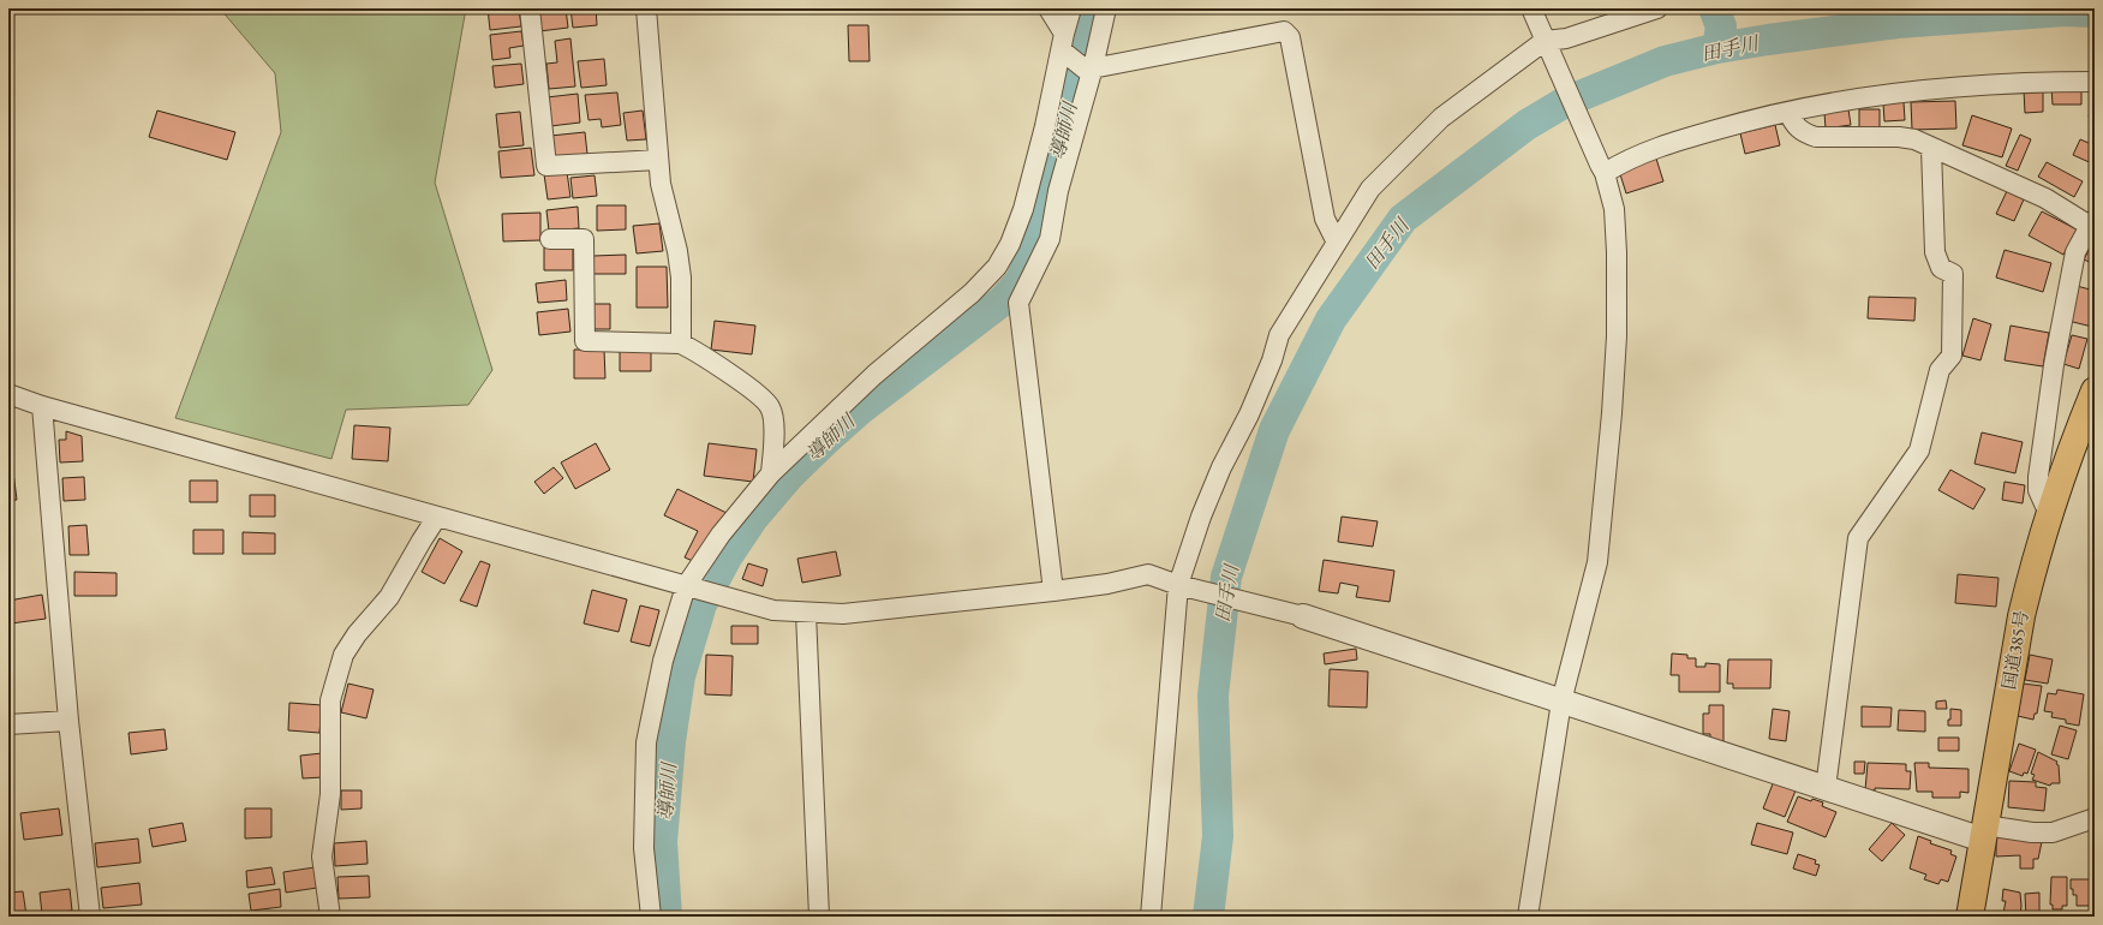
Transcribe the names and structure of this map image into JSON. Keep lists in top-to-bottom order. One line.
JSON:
{"streets":{"highway":["国道385号"]},"water":["田手川","導師川"]}
